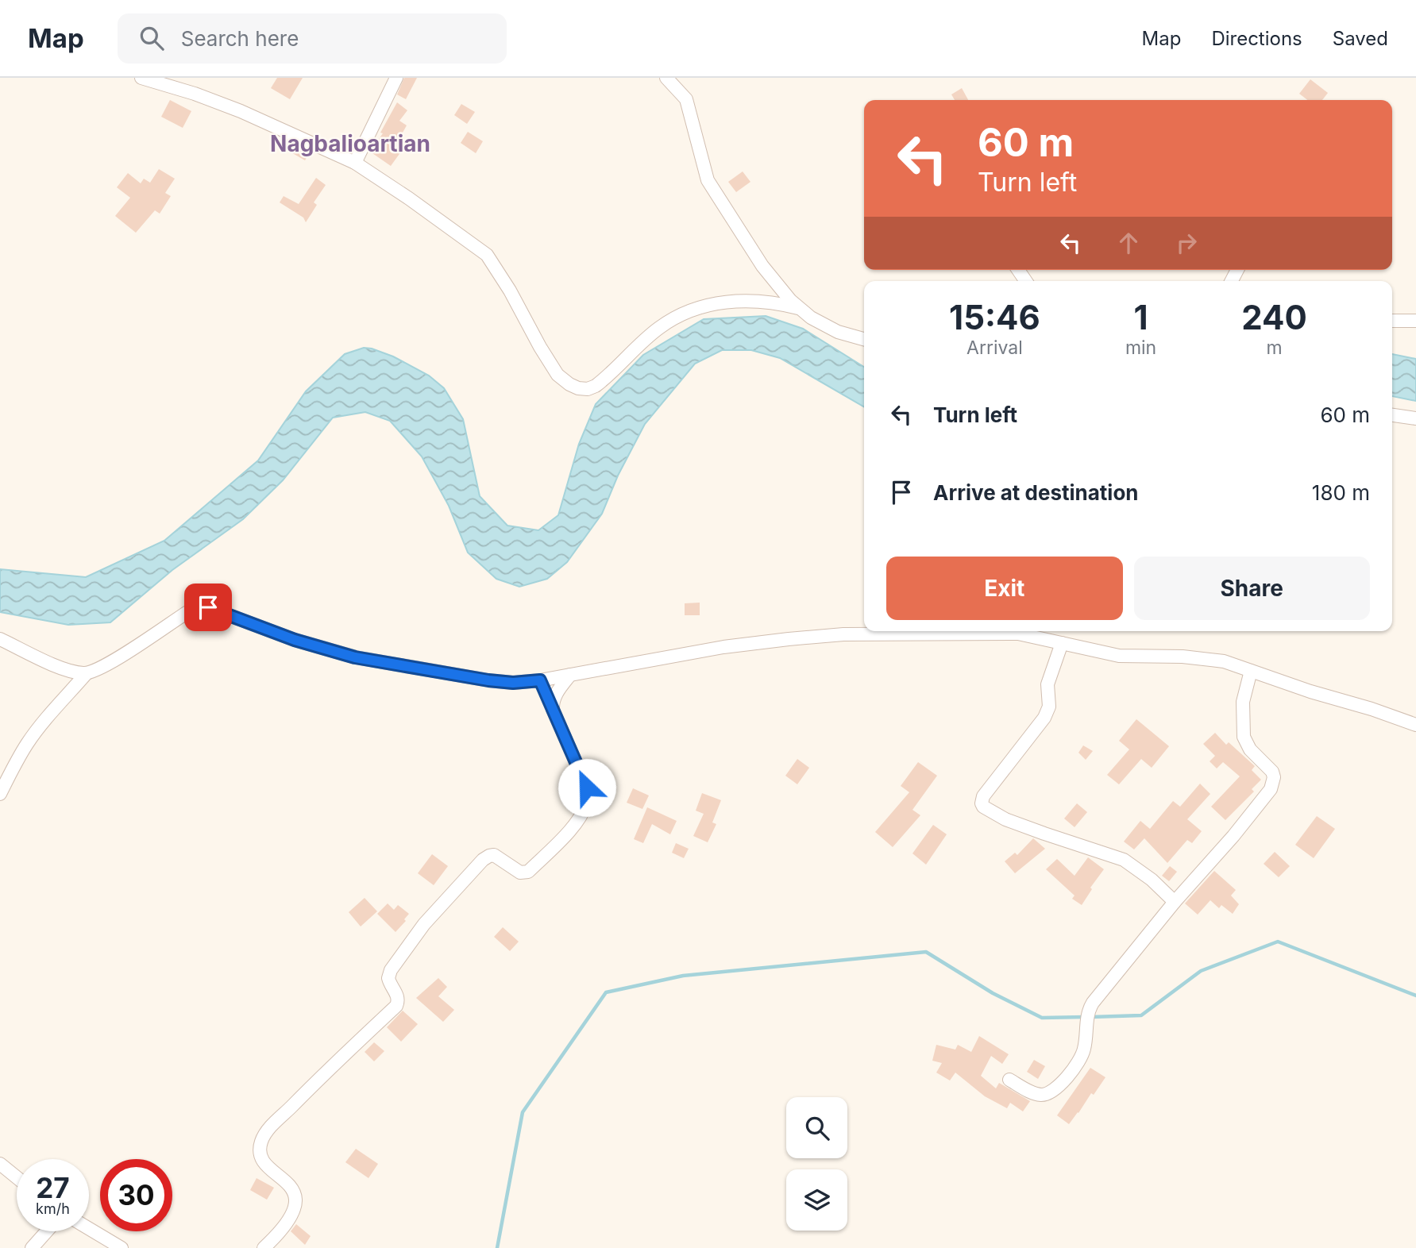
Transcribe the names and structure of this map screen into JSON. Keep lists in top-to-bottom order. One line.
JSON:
{"districts":["Nagbalioartian"],"page":{"header":"Map","search":"Search here","nav":["Map","Directions","Saved"],"turn":["60 m","Turn left"],"eta":["15:46","Arrival","1","min","240","m"],"list":[{"name":"Turn left","value":"60 m"},{"name":"Arrive at destination","value":"180 m"}],"buttons":["Exit","Share"],"speed":"27 km/h","limit":"30"}}
